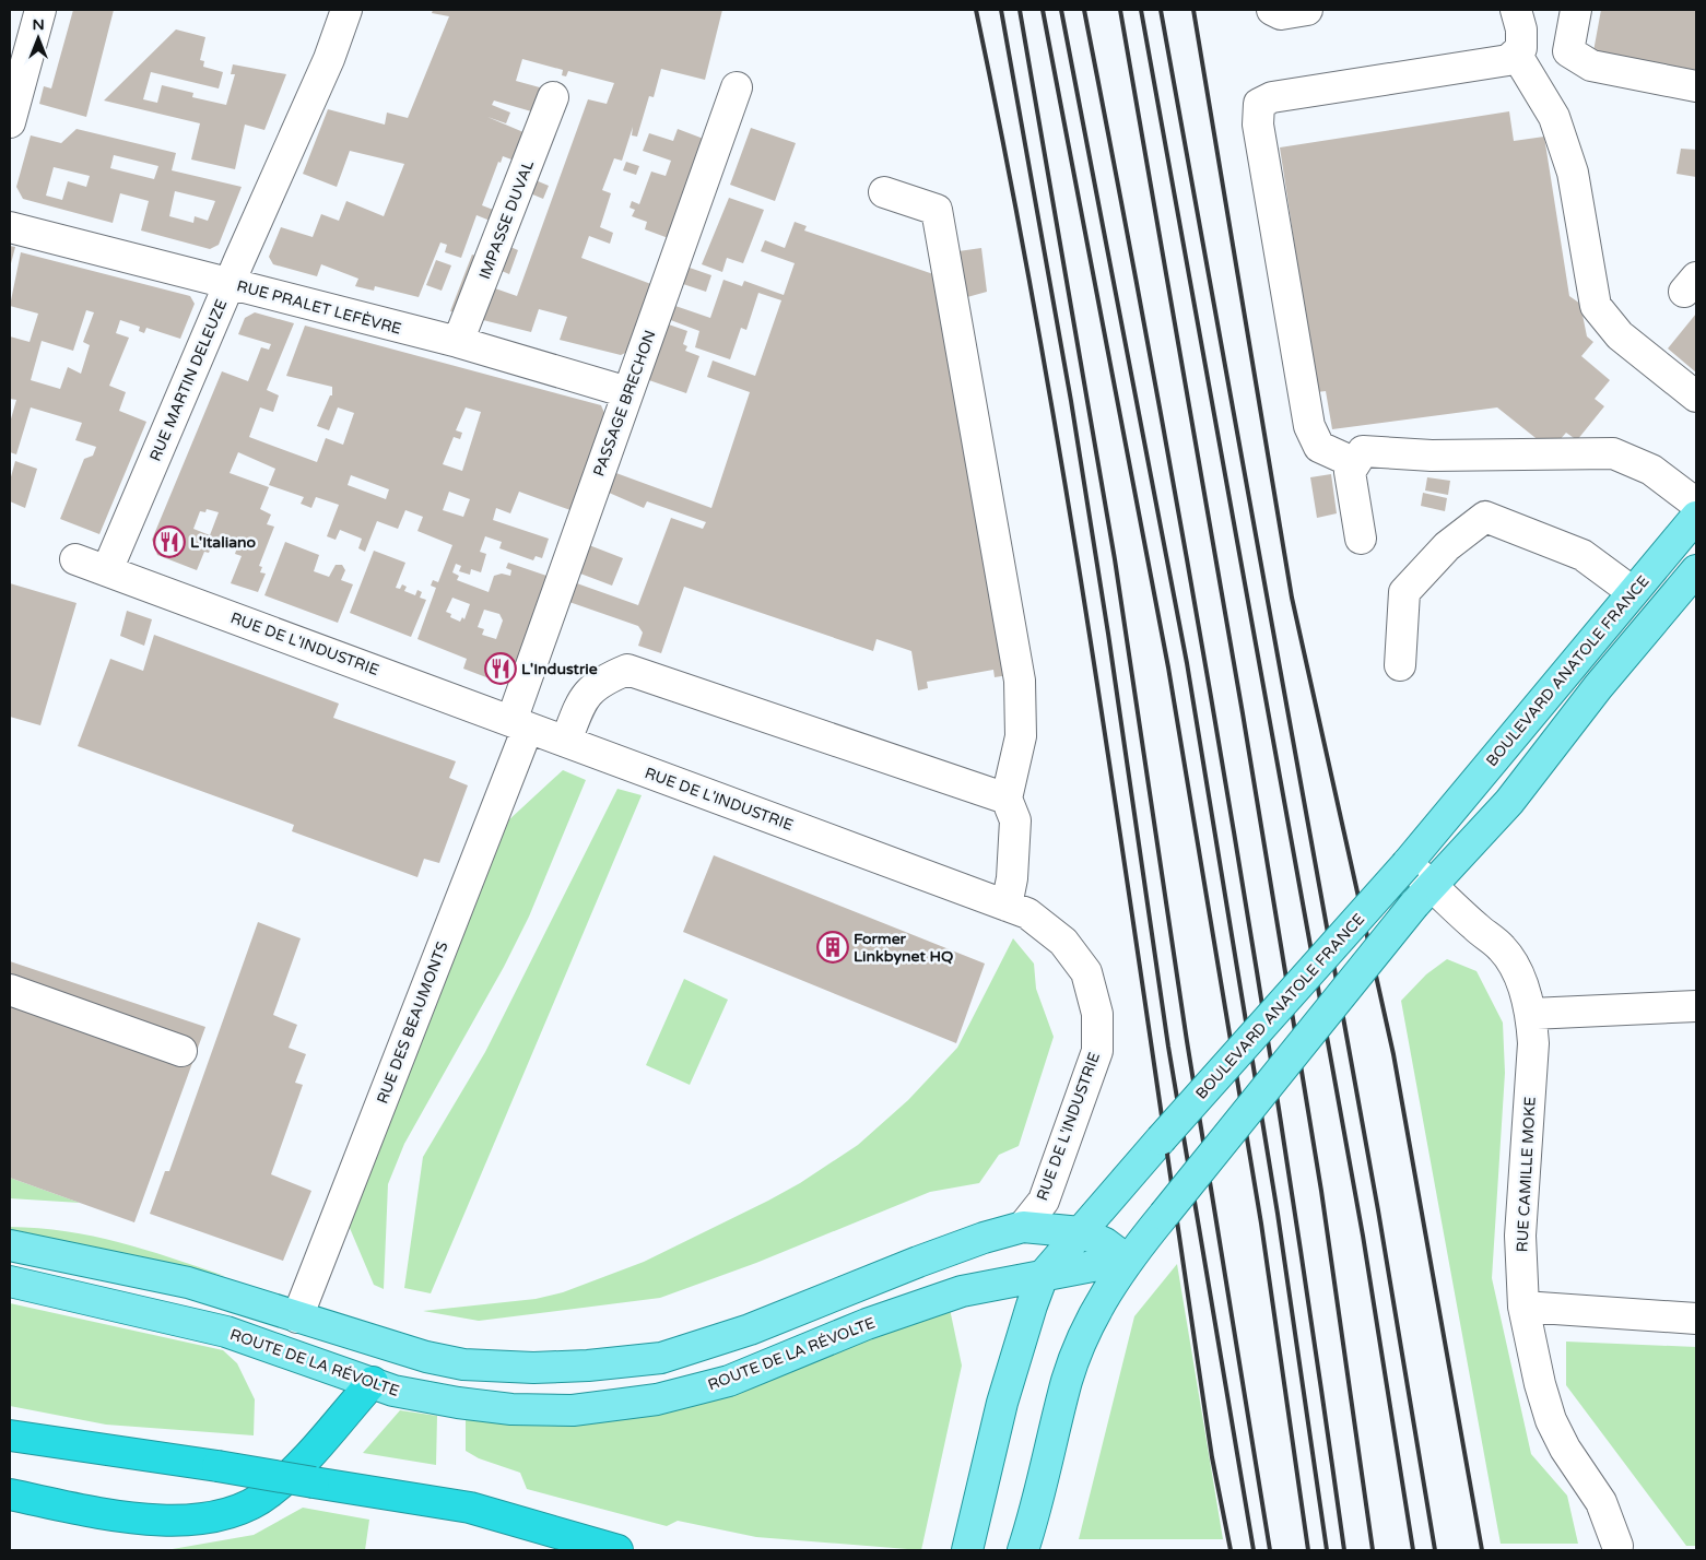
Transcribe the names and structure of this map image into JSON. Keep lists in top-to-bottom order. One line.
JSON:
{"streets":{"main road":["BOULEVARD ANATOLE FRANCE","ROUTE DE LA RÉVOLTE"],"street":["IMPASSE DUVAL","RUE PRALET LEFÈVRE","RUE MARTIN DELEUZE","PASSAGE BRECHON","RUE DE L'INDUSTRIE","RUE DES BEAUMONTS","RUE CAMILLE MOKE"]},"crossings":[["IMPASSE DUVAL","RUE PRALET LEFÈVRE"],["RUE PRALET LEFÈVRE","RUE MARTIN DELEUZE"],["RUE PRALET LEFÈVRE","PASSAGE BRECHON"],["RUE MARTIN DELEUZE","RUE DE L'INDUSTRIE"],["PASSAGE BRECHON","RUE DE L'INDUSTRIE"],["PASSAGE BRECHON","RUE DES BEAUMONTS"],["RUE DE L'INDUSTRIE","RUE DES BEAUMONTS"],["BOULEVARD ANATOLE FRANCE","RUE CAMILLE MOKE"],["BOULEVARD ANATOLE FRANCE","ROUTE DE LA RÉVOLTE"]],"places":{"restaurant":["L'Italiano","L'Industrie"],"building":["Former Linkbynet HQ"]},"north":"top"}
